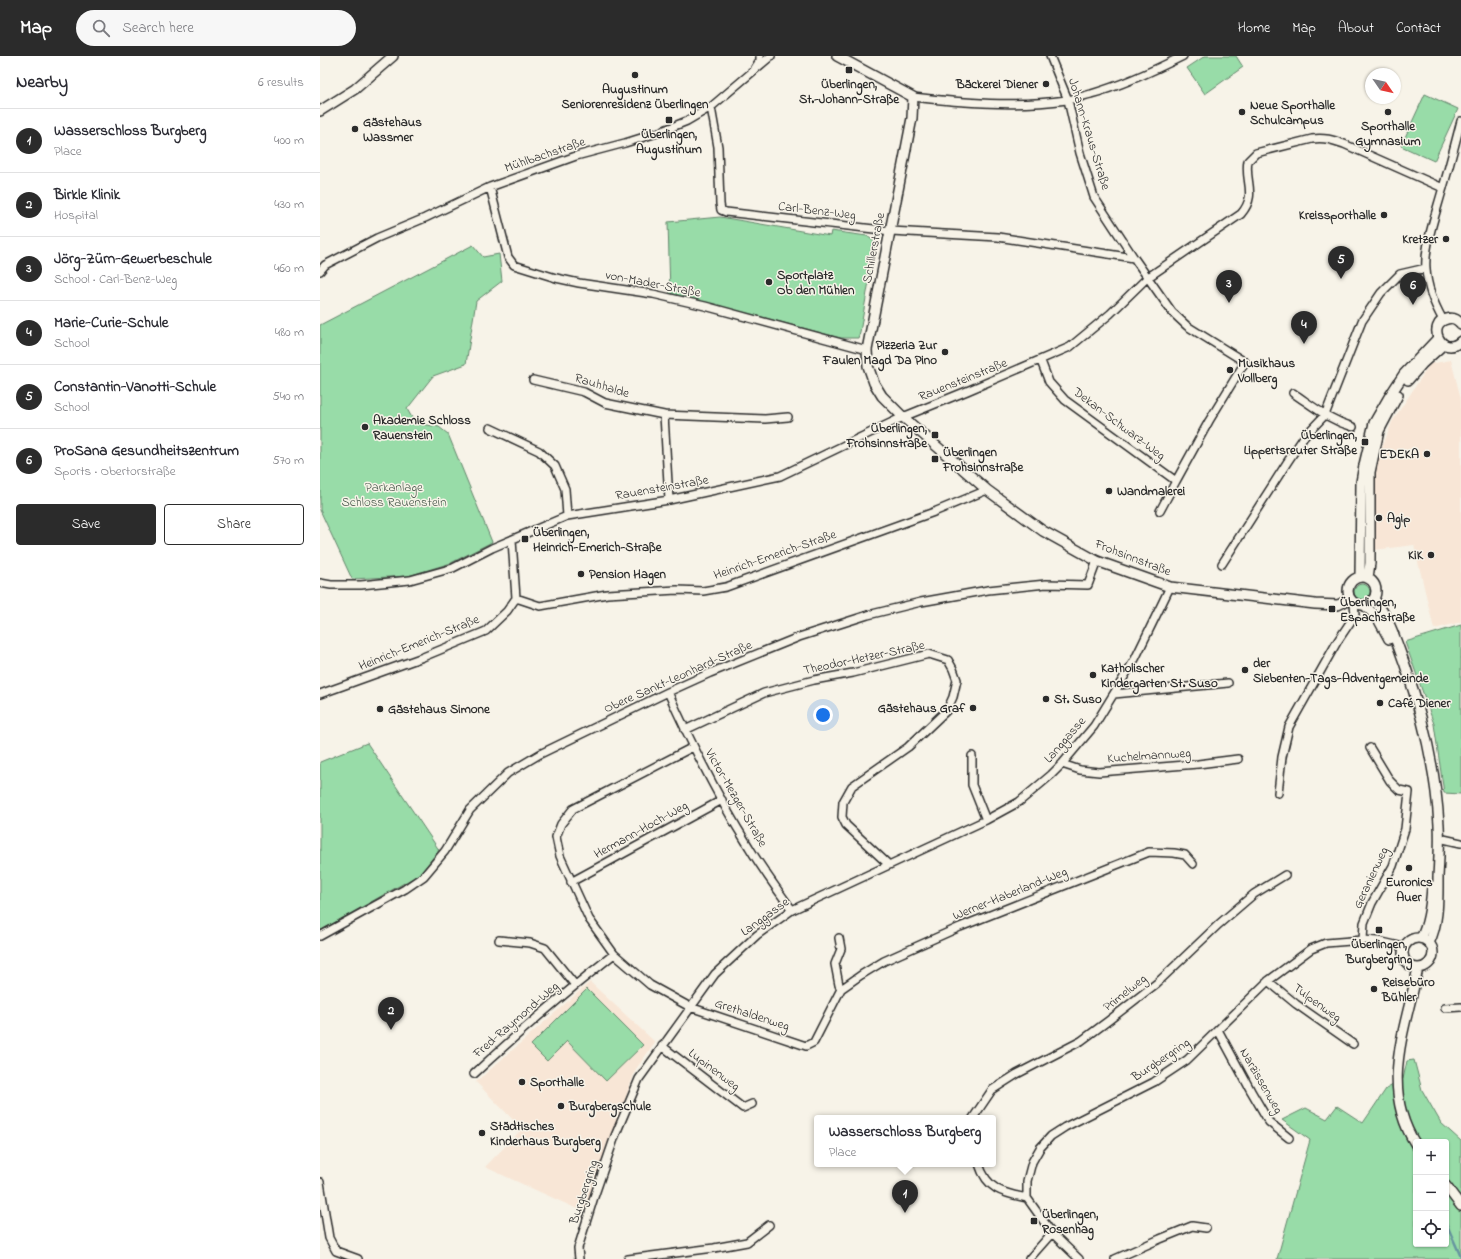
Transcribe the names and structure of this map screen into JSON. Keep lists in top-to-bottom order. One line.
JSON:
{"streets":{"street":["Johann-Kraus-Straße","Mühlbachstraße","Carl-Benz-Weg","Schillerstraße","von-Mader-Straße","Rauensteinstraße","Rauhhalde","Dekan-Schwarz-Weg","Heinrich-Emerich-Straße","Frohsinnstraße","Theodor-Hetzer-Straße","Obere Sankt-Leonhard-Straße","Langgasse","Kuchelmannweg","Victor-Mezger-Straße","Hermann-Hoch-Weg","Geranienweg","Werner-Haberland-Weg","Primelweg","Tulpenweg","Grethaldenweg","Fred-Raymond-Weg","Burgbergring","Lupinenweg","Narzissenweg"]},"crossings":[["Johann-Kraus-Straße","Carl-Benz-Weg"],["Johann-Kraus-Straße","Rauensteinstraße"],["Mühlbachstraße","Carl-Benz-Weg"],["Mühlbachstraße","von-Mader-Straße"],["Carl-Benz-Weg","Schillerstraße"],["Schillerstraße","von-Mader-Straße"],["Schillerstraße","Rauensteinstraße"],["Schillerstraße","Frohsinnstraße"],["Rauensteinstraße","Dekan-Schwarz-Weg"],["Rauensteinstraße","Frohsinnstraße"],["Heinrich-Emerich-Straße","Frohsinnstraße"],["Frohsinnstraße","Obere Sankt-Leonhard-Straße"],["Frohsinnstraße","Langgasse"],["Theodor-Hetzer-Straße","Langgasse"],["Theodor-Hetzer-Straße","Victor-Mezger-Straße"],["Obere Sankt-Leonhard-Straße","Victor-Mezger-Straße"],["Langgasse","Kuchelmannweg"],["Langgasse","Victor-Mezger-Straße"],["Langgasse","Grethaldenweg"],["Langgasse","Burgbergring"],["Langgasse","Lupinenweg"],["Victor-Mezger-Straße","Hermann-Hoch-Weg"],["Victor-Mezger-Straße","Grethaldenweg"],["Hermann-Hoch-Weg","Grethaldenweg"],["Geranienweg","Burgbergring"],["Werner-Haberland-Weg","Grethaldenweg"],["Tulpenweg","Burgbergring"],["Grethaldenweg","Fred-Raymond-Weg"],["Burgbergring","Narzissenweg"]],"parks":["Parkanlage Schloss Rauenstein"],"places":{"transit":["Überlingen, St.-Johann-Straße","Überlingen, Augustinum","Überlingen, Frohsinnstraße","Überlingen, Lippertsreuter Straße","Überlingen Frohsinnstraße","Überlingen, Heinrich-Emerich-Straße","Überlingen, Espachstraße","Überlingen, Burgbergring","Überlingen, Rosenhag"],"other":["Augustinum Seniorenresidenz Überlingen","Bäckerei Diener","Neue Sporthalle Schulcampus","Sporthalle Gymnasium","Gästehaus Wassmer","Kreissporthalle","Kretzer","Sportplatz Ob den Mühlen","Pizzeria Zur Faulen Magd Da Pino","Musikhaus Vollberg","Akademie Schloss Rauenstein","EDEKA","Wandmalerei","Agip","KiK","Pension Hagen","der Siebenten-Tags-Adventgemeinde","Katholischer Kindergarten St. Suso","St. Suso","Café Diener","Gästehaus Graf","Gästehaus Simone","Euronics Auer","Reisebüro Bühler","Sporthalle","Burgbergschule","Städtisches Kinderhaus Burgberg"]},"north":"bottom right","page":{"header":"Map","search":"Search here","nav":["Home","Map","About","Contact"],"heading":["Nearby","6 results"],"list":[{"mark":"1","name":"Wasserschloss Burgberg","note":"Place","value":"400 m"},{"mark":"2","name":"Birkle Klinik","note":"Hospital","value":"430 m"},{"mark":"3","name":"Jörg-Zürn-Gewerbeschule","note":"School · Carl-Benz-Weg","value":"460 m"},{"mark":"4","name":"Marie-Curie-Schule","note":"School","value":"480 m"},{"mark":"5","name":"Constantin-Vanotti-Schule","note":"School","value":"540 m"},{"mark":"6","name":"ProSana Gesundheitszentrum","note":"Sports · Obertorstraße","value":"570 m"}],"pins":["5","3","6","4","2","1"],"buttons":["Save","Share"],"popup":["Wasserschloss Burgberg","Place"],"map_buttons":["+","−"]}}
